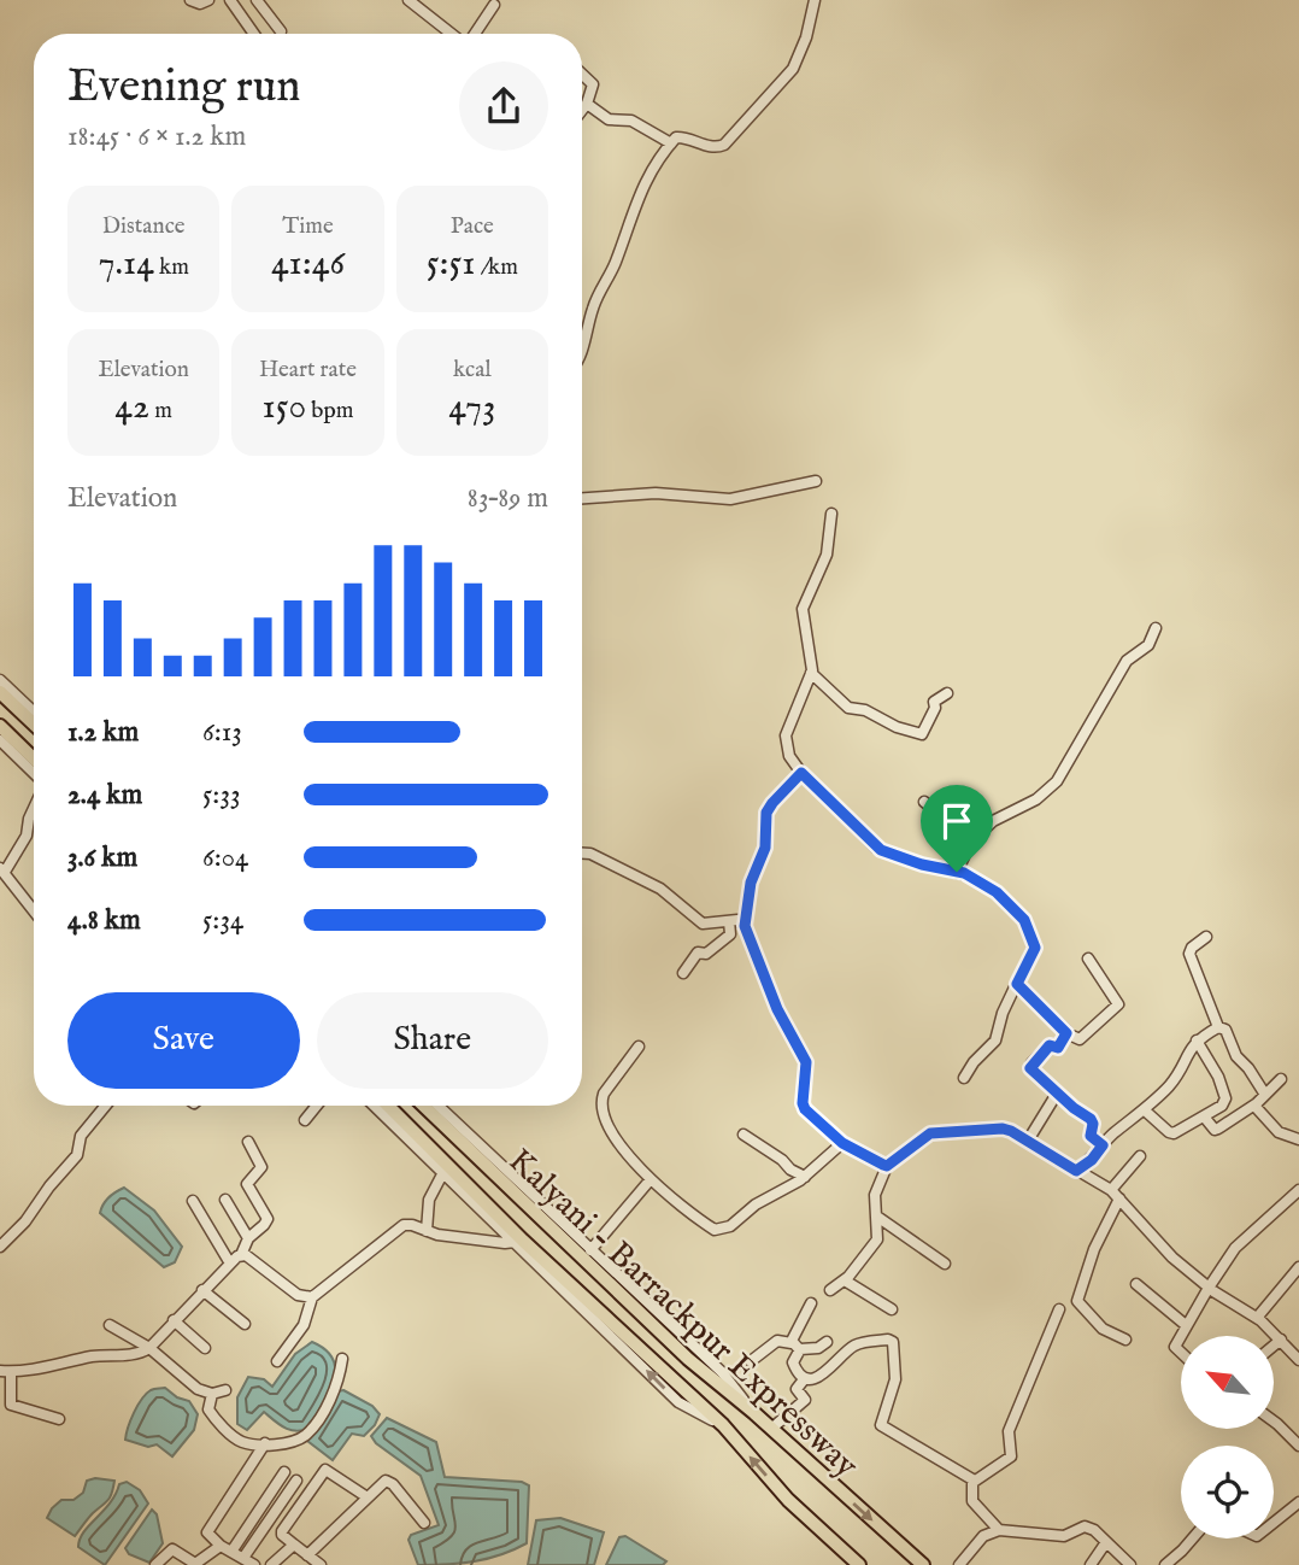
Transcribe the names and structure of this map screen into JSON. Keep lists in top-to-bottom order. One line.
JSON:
{"streets":{"highway":["Kalyani - Barrackpur Expressway"]},"north":"top left","page":{"heading":["Evening run","18:45 · 6 × 1.2 km"],"stats":[["Distance","7.14 km"],["Time","41:46"],["Pace","5:51 /km"],["Elevation","42 m"],["Heart rate","150 bpm"],["kcal","473"]],"chart":["Elevation","83–89 m"],"list":[{"name":"1.2 km","note":"6:13"},{"name":"2.4 km","note":"5:33"},{"name":"3.6 km","note":"6:04"},{"name":"4.8 km","note":"5:34"}],"buttons":["Save","Share"]}}
